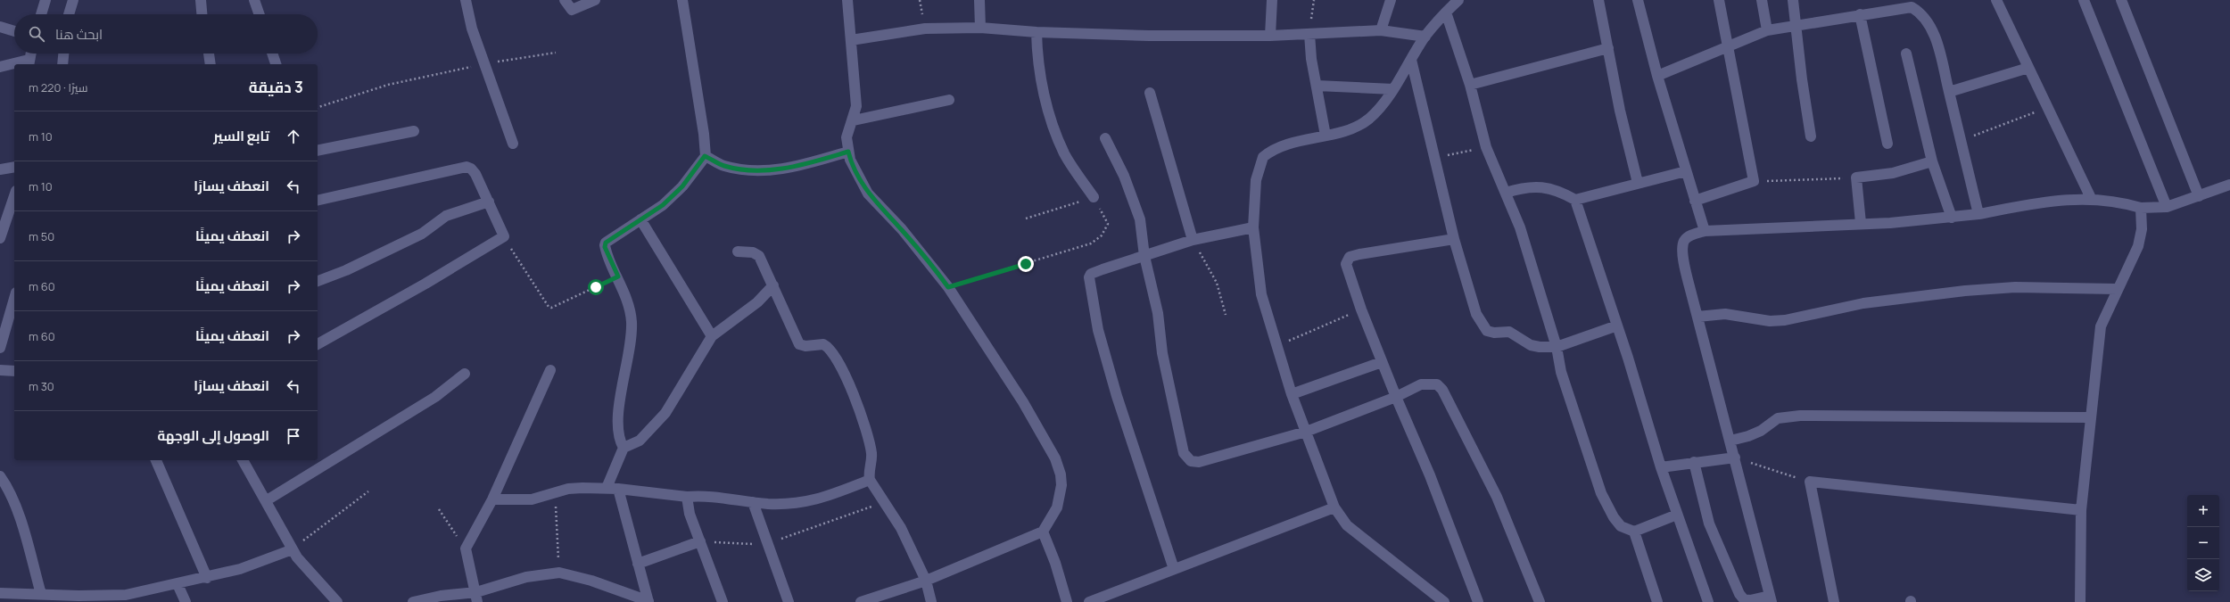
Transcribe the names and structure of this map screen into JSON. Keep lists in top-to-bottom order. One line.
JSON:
{"page":{"search":"ابحث هنا","heading":["3 دقيقة","سيرًا · 220 m"],"list":[["تابع السير","10 m"],["انعطف يسارًا","10 m"],["انعطف يمينًا","50 m"],["انعطف يمينًا","60 m"],["انعطف يمينًا","60 m"],["انعطف يسارًا","30 m"],"الوصول إلى الوجهة"],"map_buttons":["+","−"]}}
